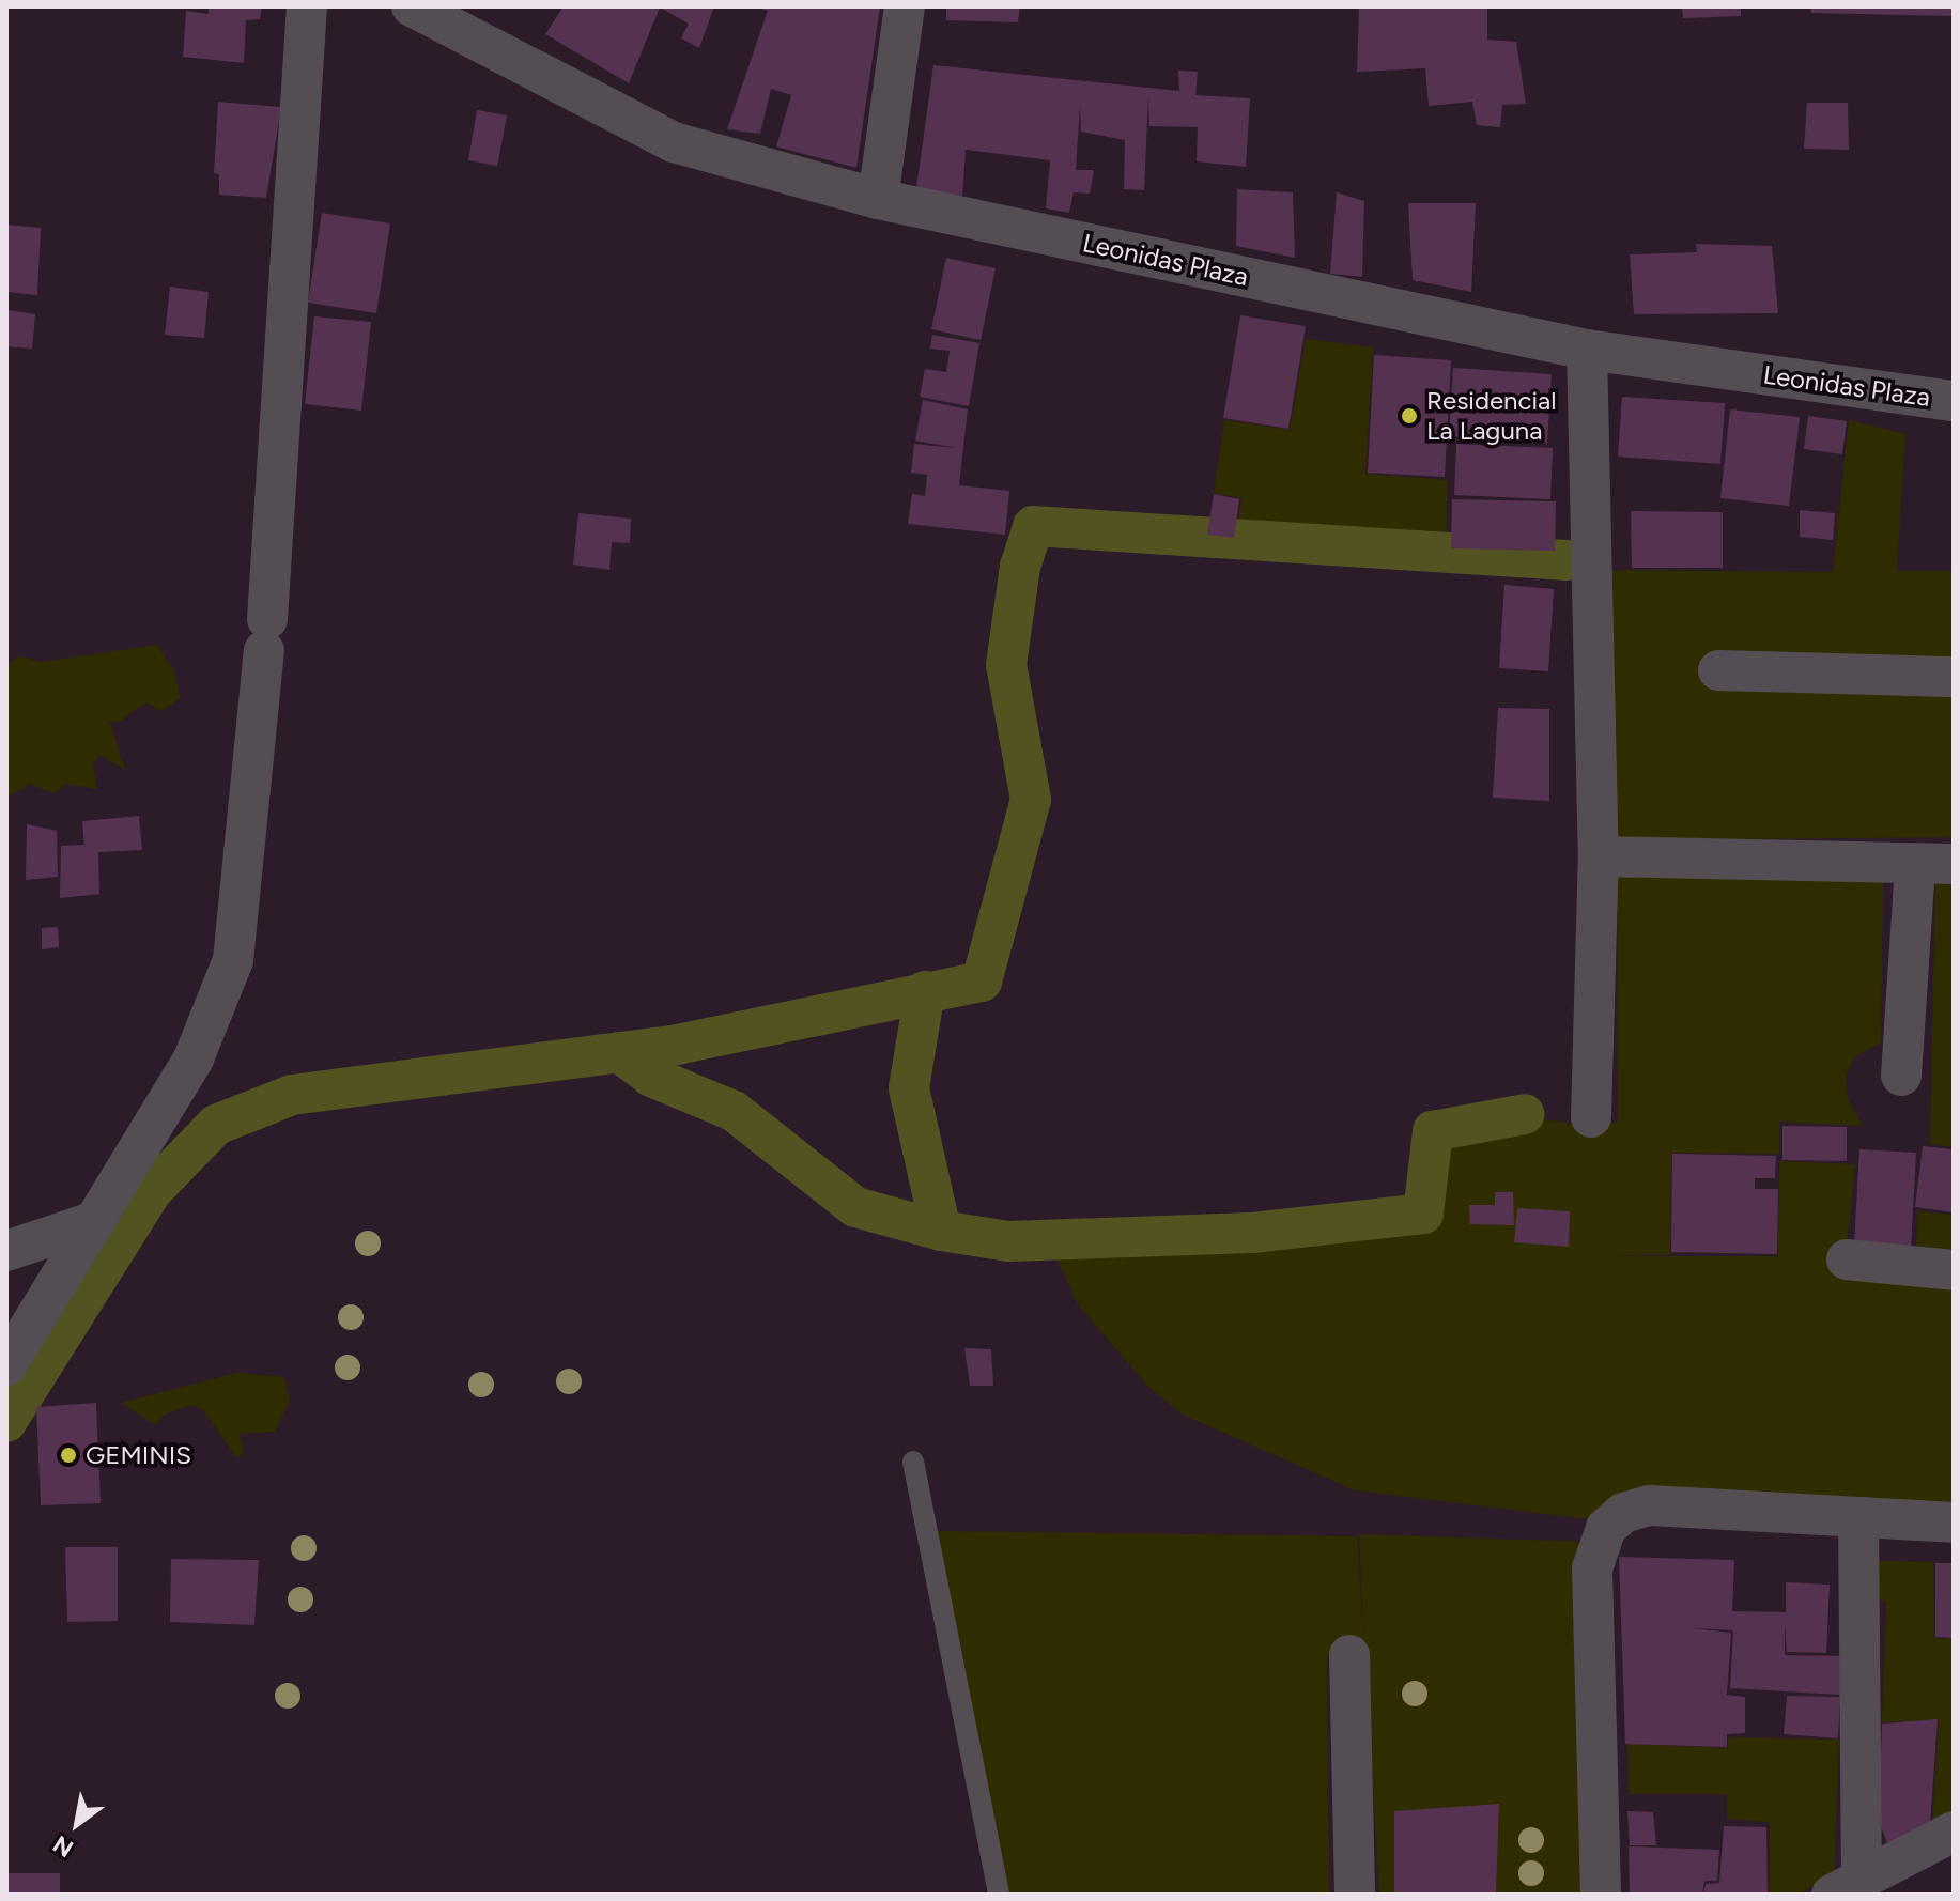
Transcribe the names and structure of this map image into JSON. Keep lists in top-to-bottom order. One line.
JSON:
{"streets":{"street":["Leonidas Plaza"]},"places":["Residencial La Laguna","GEMINIS"],"north":"bottom left"}
